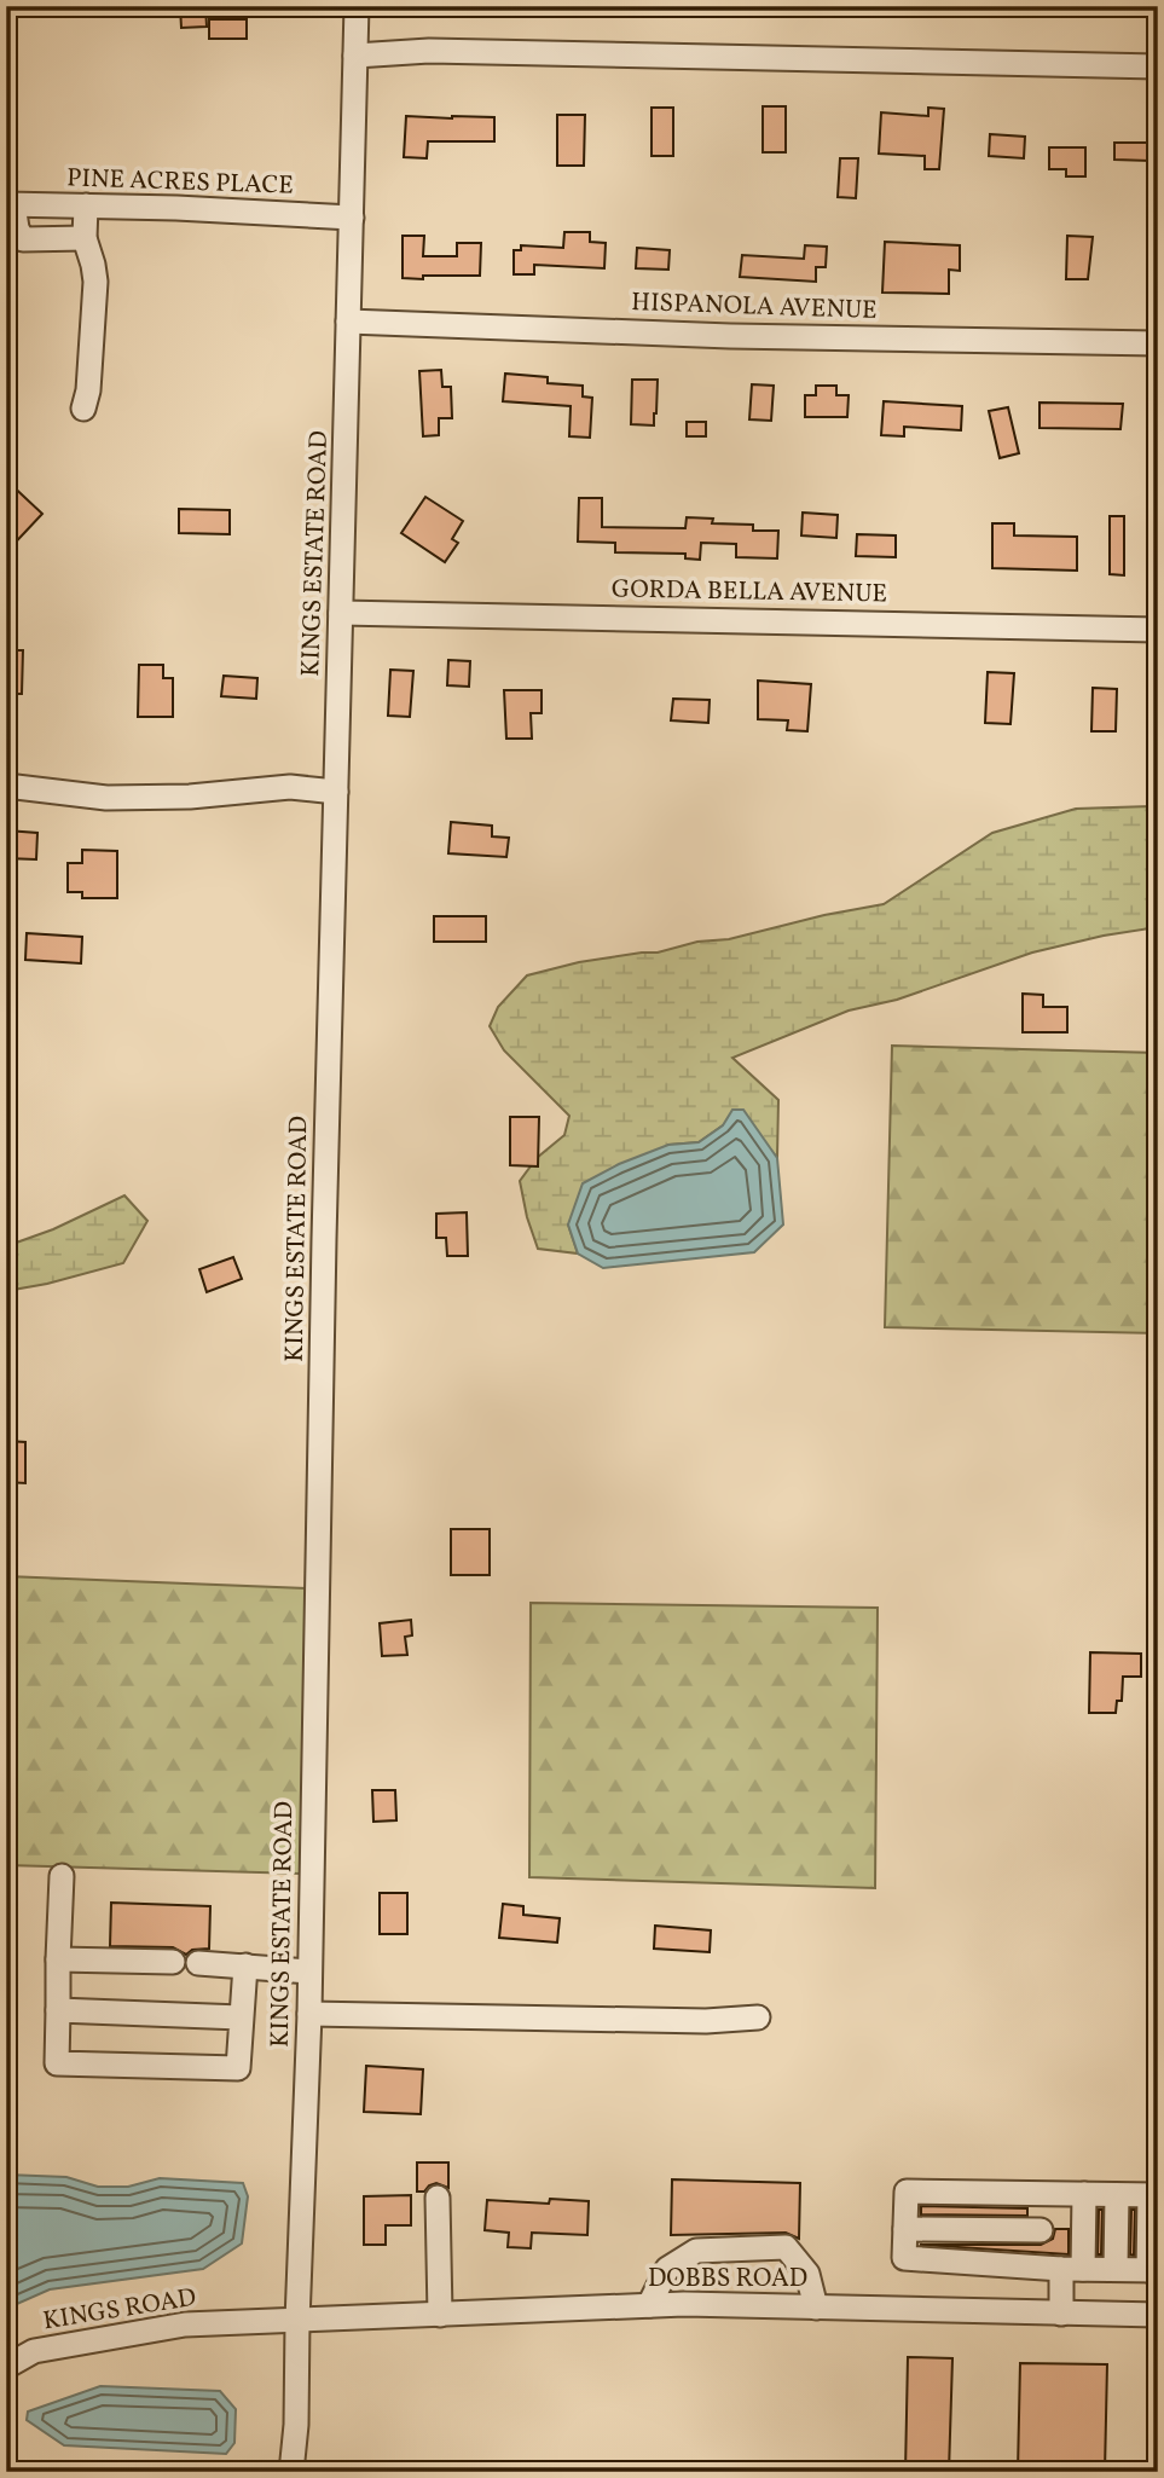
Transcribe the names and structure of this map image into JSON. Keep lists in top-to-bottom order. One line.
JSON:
{"streets":{"street":["PINE ACRES PLACE","HISPANOLA AVENUE","KINGS ESTATE ROAD","GORDA BELLA AVENUE","DOBBS ROAD","KINGS ROAD"]},"crossings":[["PINE ACRES PLACE","KINGS ESTATE ROAD"],["HISPANOLA AVENUE","KINGS ESTATE ROAD"],["KINGS ESTATE ROAD","GORDA BELLA AVENUE"],["KINGS ESTATE ROAD","DOBBS ROAD"],["KINGS ESTATE ROAD","KINGS ROAD"],["DOBBS ROAD","KINGS ROAD"]]}
